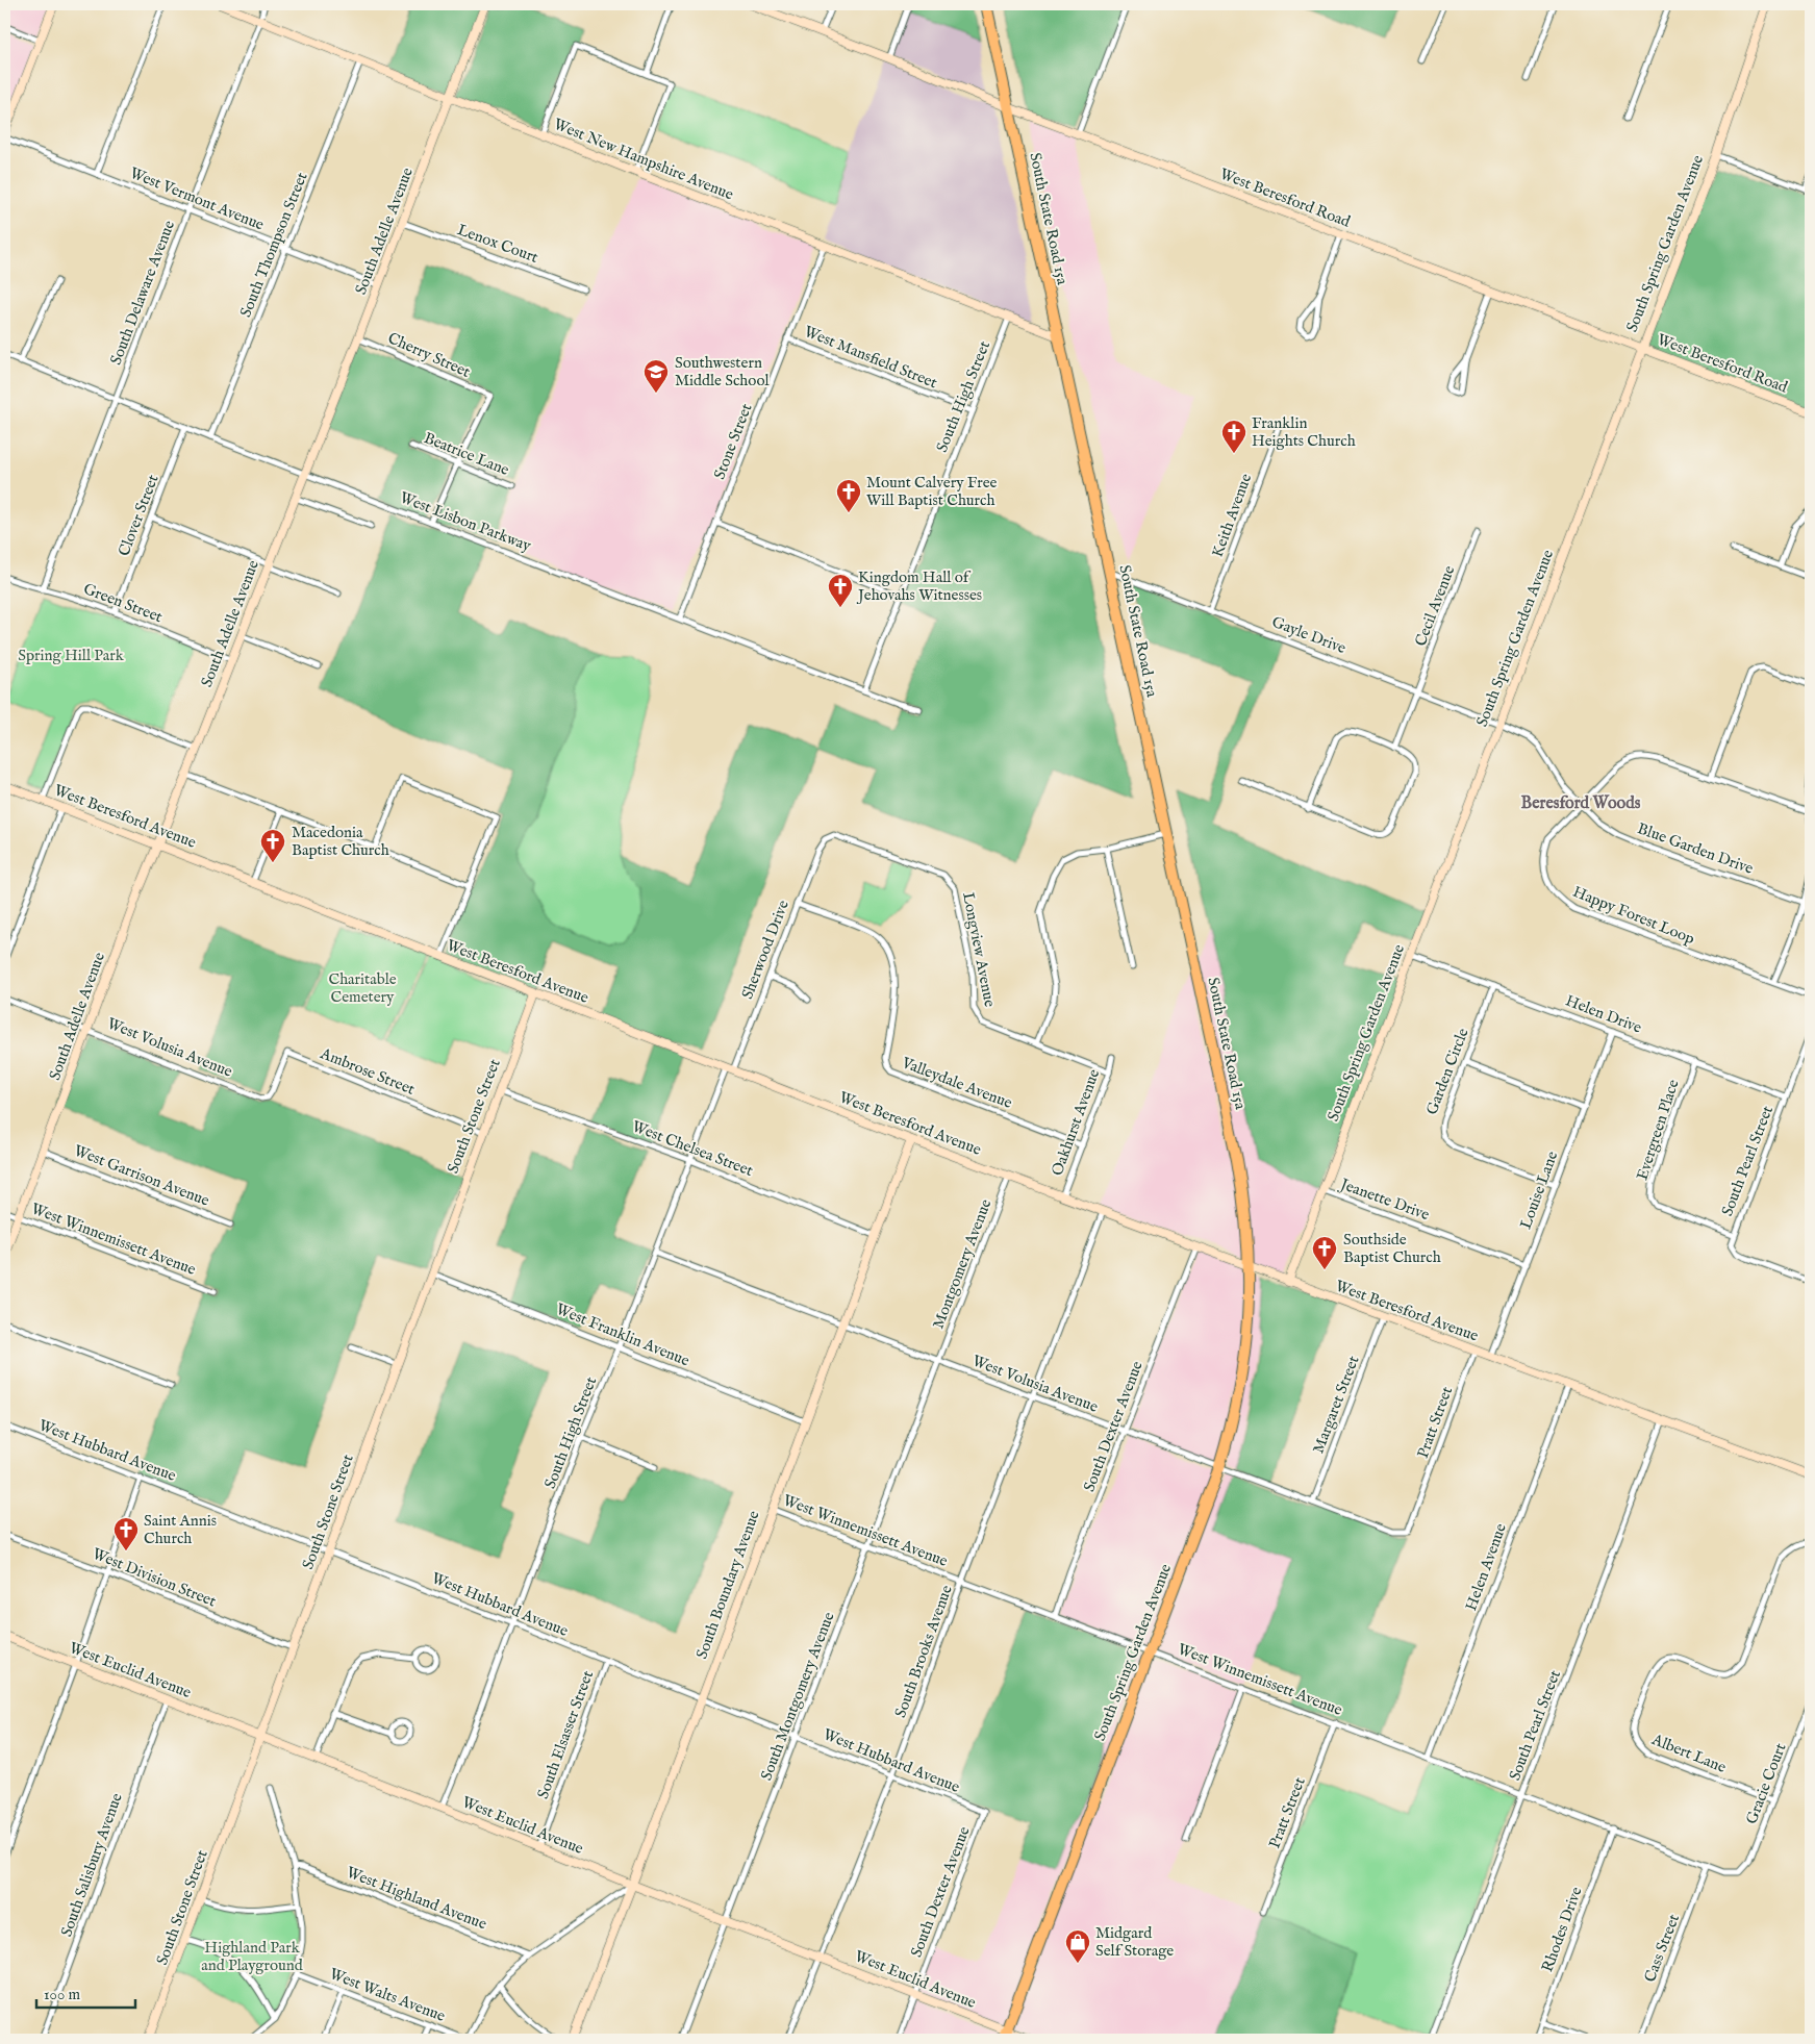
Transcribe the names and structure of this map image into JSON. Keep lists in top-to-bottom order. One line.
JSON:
{"streets":{"highway":["South State Road 15a","South Spring Garden Avenue"],"street":["West New Hampshire Avenue","West Beresford Road","West Vermont Avenue","South Adelle Avenue","Lenox Court","South Thompson Street","South Delaware Avenue","Cherry Street","West Mansfield Street","South High Street","Stone Street","Beatrice Lane","Clover Street","Keith Avenue","West Lisbon Parkway","Green Street","Cecil Avenue","Gayle Drive","West Beresford Avenue","Blue Garden Drive","Happy Forest Loop","Sherwood Drive","Longview Avenue","Helen Drive","West Volusia Avenue","Ambrose Street","Garden Circle","Valleydale Avenue","South Stone Street","Oakhurst Avenue","Evergreen Place","West Chelsea Street","South Pearl Street","West Garrison Avenue","Louise Lane","Jeanette Drive","West Winnemissett Avenue","Montgomery Avenue","West Franklin Avenue","Margaret Street","Pratt Street","South Dexter Avenue","West Hubbard Avenue","Helen Avenue","West Division Street","South Boundary Avenue","South Brooks Avenue","West Euclid Avenue","South Montgomery Avenue","South Elsasser Street","Albert Lane","Gracie Court","South Salisbury Avenue","West Highland Avenue","Rhodes Drive","Cass Street","West Walts Avenue"]},"crossings":[["West New Hampshire Avenue","South State Road 15a"],["West New Hampshire Avenue","South Adelle Avenue"],["West New Hampshire Avenue","South Thompson Street"],["West New Hampshire Avenue","South Delaware Avenue"],["West New Hampshire Avenue","South High Street"],["West New Hampshire Avenue","Stone Street"],["West Beresford Road","South State Road 15a"],["West Beresford Road","South Spring Garden Avenue"],["West Vermont Avenue","South Adelle Avenue"],["West Vermont Avenue","South Thompson Street"],["West Vermont Avenue","South Delaware Avenue"],["South State Road 15a","South Spring Garden Avenue"],["South State Road 15a","Gayle Drive"],["South State Road 15a","West Beresford Avenue"],["South Adelle Avenue","Lenox Court"],["South Adelle Avenue","Cherry Street"],["South Adelle Avenue","West Lisbon Parkway"],["South Adelle Avenue","Green Street"],["South Adelle Avenue","West Beresford Avenue"],["South Adelle Avenue","West Volusia Avenue"],["South Adelle Avenue","West Garrison Avenue"],["South Adelle Avenue","West Winnemissett Avenue"],["South Spring Garden Avenue","Gayle Drive"],["South Spring Garden Avenue","West Beresford Avenue"],["South Spring Garden Avenue","Blue Garden Drive"],["South Spring Garden Avenue","Helen Drive"],["South Spring Garden Avenue","West Volusia Avenue"],["South Spring Garden Avenue","Jeanette Drive"],["South Spring Garden Avenue","West Winnemissett Avenue"],["South Spring Garden Avenue","West Euclid Avenue"],["South Thompson Street","West Lisbon Parkway"],["South Delaware Avenue","West Lisbon Parkway"],["South Delaware Avenue","Green Street"],["Cherry Street","Beatrice Lane"],["West Mansfield Street","South High Street"],["West Mansfield Street","Stone Street"],["South High Street","West Lisbon Parkway"],["South High Street","West Beresford Avenue"],["South High Street","Sherwood Drive"],["South High Street","West Volusia Avenue"],["South High Street","West Chelsea Street"],["South High Street","West Franklin Avenue"],["South High Street","West Hubbard Avenue"],["South High Street","West Euclid Avenue"],["Stone Street","West Lisbon Parkway"],["Clover Street","West Lisbon Parkway"],["Clover Street","Green Street"],["Keith Avenue","Gayle Drive"],["Cecil Avenue","Gayle Drive"],["Gayle Drive","Blue Garden Drive"],["West Beresford Avenue","Sherwood Drive"],["West Beresford Avenue","South Stone Street"],["West Beresford Avenue","Oakhurst Avenue"],["West Beresford Avenue","South Pearl Street"],["West Beresford Avenue","Louise Lane"],["West Beresford Avenue","Montgomery Avenue"],["West Beresford Avenue","Margaret Street"],["West Beresford Avenue","Pratt Street"],["West Beresford Avenue","South Dexter Avenue"],["West Beresford Avenue","Helen Avenue"],["West Beresford Avenue","South Boundary Avenue"],["West Beresford Avenue","South Brooks Avenue"],["Blue Garden Drive","Happy Forest Loop"],["Sherwood Drive","Longview Avenue"],["Sherwood Drive","Valleydale Avenue"],["Longview Avenue","Oakhurst Avenue"],["Helen Drive","Garden Circle"],["Helen Drive","Evergreen Place"],["Helen Drive","South Pearl Street"],["Helen Drive","Louise Lane"],["West Volusia Avenue","Ambrose Street"],["West Volusia Avenue","Montgomery Avenue"],["West Volusia Avenue","Margaret Street"],["West Volusia Avenue","Pratt Street"],["West Volusia Avenue","South Dexter Avenue"],["West Volusia Avenue","South Boundary Avenue"],["West Volusia Avenue","South Brooks Avenue"],["West Volusia Avenue","South Montgomery Avenue"],["Ambrose Street","South Stone Street"],["Garden Circle","Louise Lane"],["Valleydale Avenue","Oakhurst Avenue"],["South Stone Street","West Chelsea Street"],["South Stone Street","West Franklin Avenue"],["South Stone Street","West Hubbard Avenue"],["South Stone Street","West Division Street"],["South Stone Street","West Euclid Avenue"],["Evergreen Place","South Pearl Street"],["West Chelsea Street","South Boundary Avenue"],["South Pearl Street","West Winnemissett Avenue"],["Louise Lane","Jeanette Drive"],["West Winnemissett Avenue","Pratt Street"],["West Winnemissett Avenue","South Dexter Avenue"],["West Winnemissett Avenue","Helen Avenue"],["West Winnemissett Avenue","South Boundary Avenue"],["West Winnemissett Avenue","South Brooks Avenue"],["West Winnemissett Avenue","South Montgomery Avenue"],["West Winnemissett Avenue","Gracie Court"],["West Winnemissett Avenue","Rhodes Drive"],["West Winnemissett Avenue","Cass Street"],["Montgomery Avenue","South Montgomery Avenue"],["West Franklin Avenue","South Boundary Avenue"],["South Dexter Avenue","West Hubbard Avenue"],["South Dexter Avenue","West Euclid Avenue"],["West Hubbard Avenue","South Boundary Avenue"],["West Hubbard Avenue","South Brooks Avenue"],["West Hubbard Avenue","South Montgomery Avenue"],["West Hubbard Avenue","South Elsasser Street"],["South Boundary Avenue","West Euclid Avenue"],["South Brooks Avenue","West Euclid Avenue"],["West Euclid Avenue","South Montgomery Avenue"],["West Euclid Avenue","South Elsasser Street"],["West Euclid Avenue","South Salisbury Avenue"],["Albert Lane","Gracie Court"]],"districts":["Beresford Woods"],"parks":["Spring Hill Park","Charitable Cemetery","Highland Park and Playground"],"places":{"school or university":["Southwestern Middle School"],"church":["Franklin Heights Church","Mount Calvery Free Will Baptist Church","Kingdom Hall of Jehovahs Witnesses","Macedonia Baptist Church","Southside Baptist Church","Saint Annis Church"],"shop":["Midgard Self Storage"]},"scale_bar":"100 m"}
